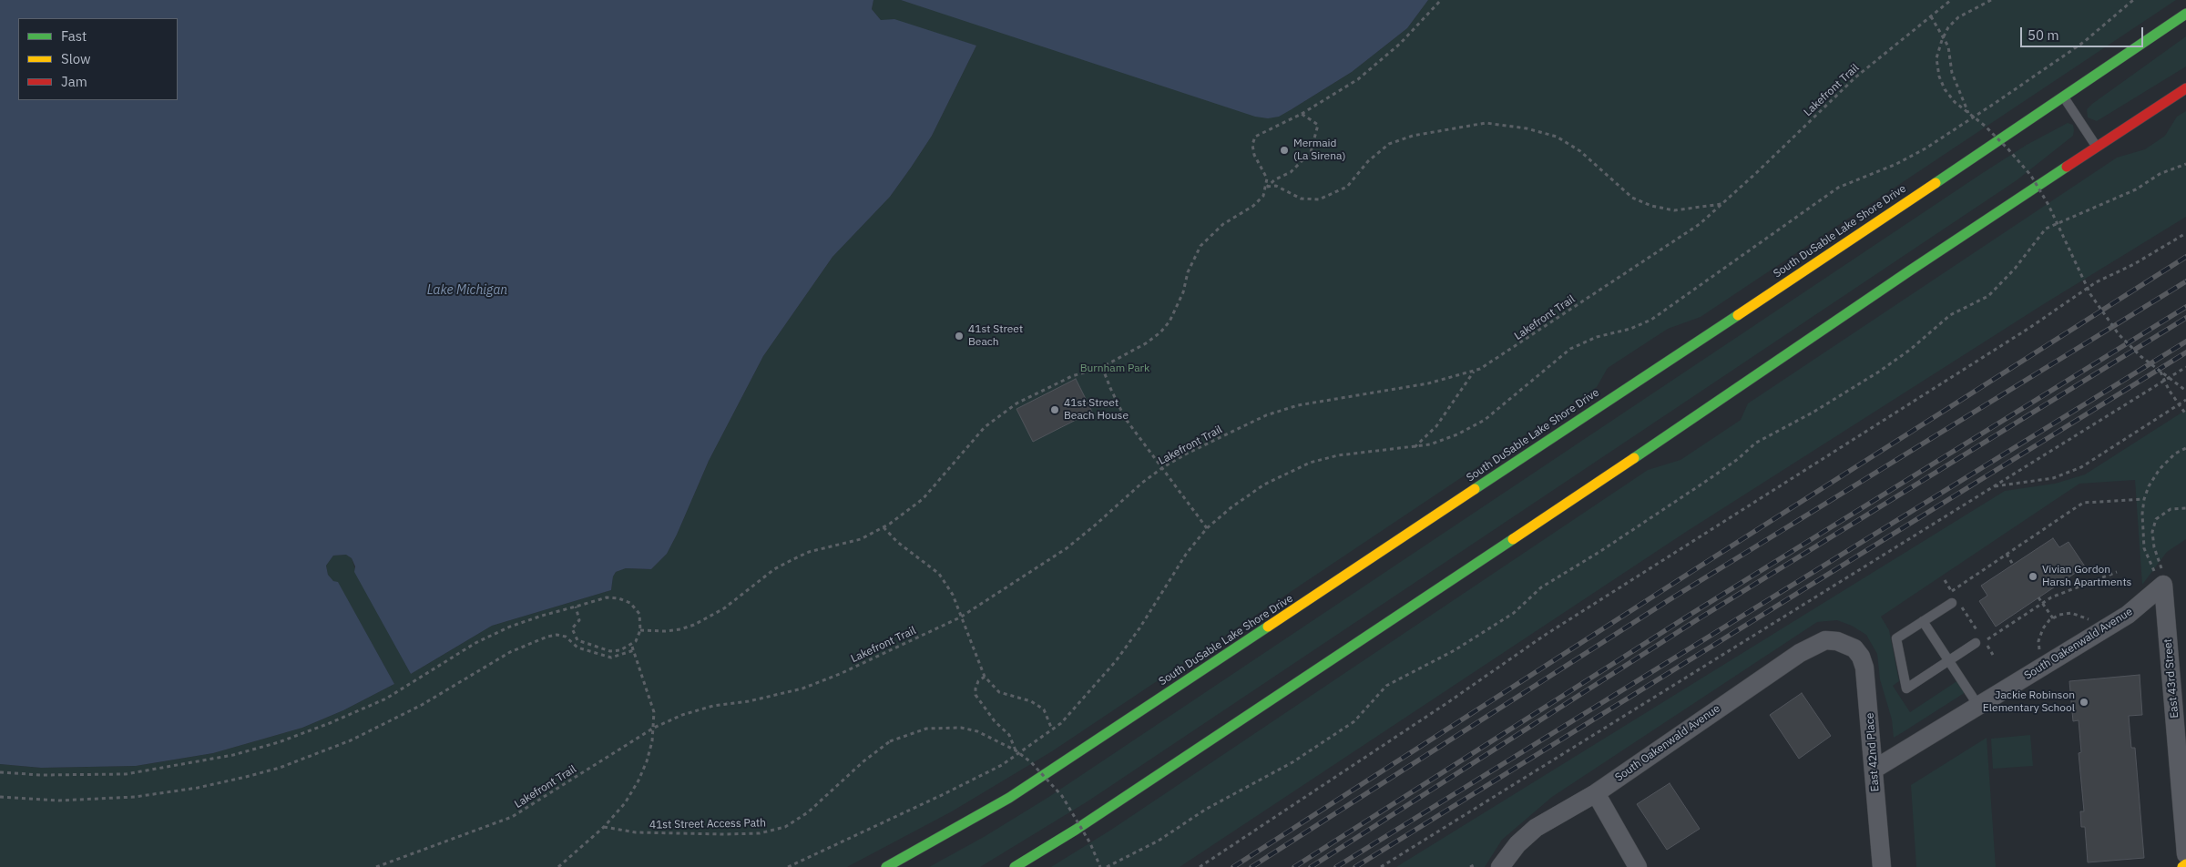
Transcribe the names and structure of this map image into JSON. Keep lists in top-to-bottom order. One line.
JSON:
{"streets":{"main road":["South DuSable Lake Shore Drive"],"street":["South Oakenwald Avenue","East 43rd Street","East 42nd Place"],"path":["Lakefront Trail","41st Street Access Path"]},"crossings":[["South Oakenwald Avenue","East 43rd Street"],["South Oakenwald Avenue","East 42nd Place"]],"water":["Lake Michigan"],"parks":["Burnham Park"],"places":["Mermaid (La Sirena)","41st Street Beach","41st Street Beach House","Vivian Gordon Harsh Apartments","Jackie Robinson Elementary School"],"legend":["Fast","Slow","Jam"],"scale_bar":"50 m"}
